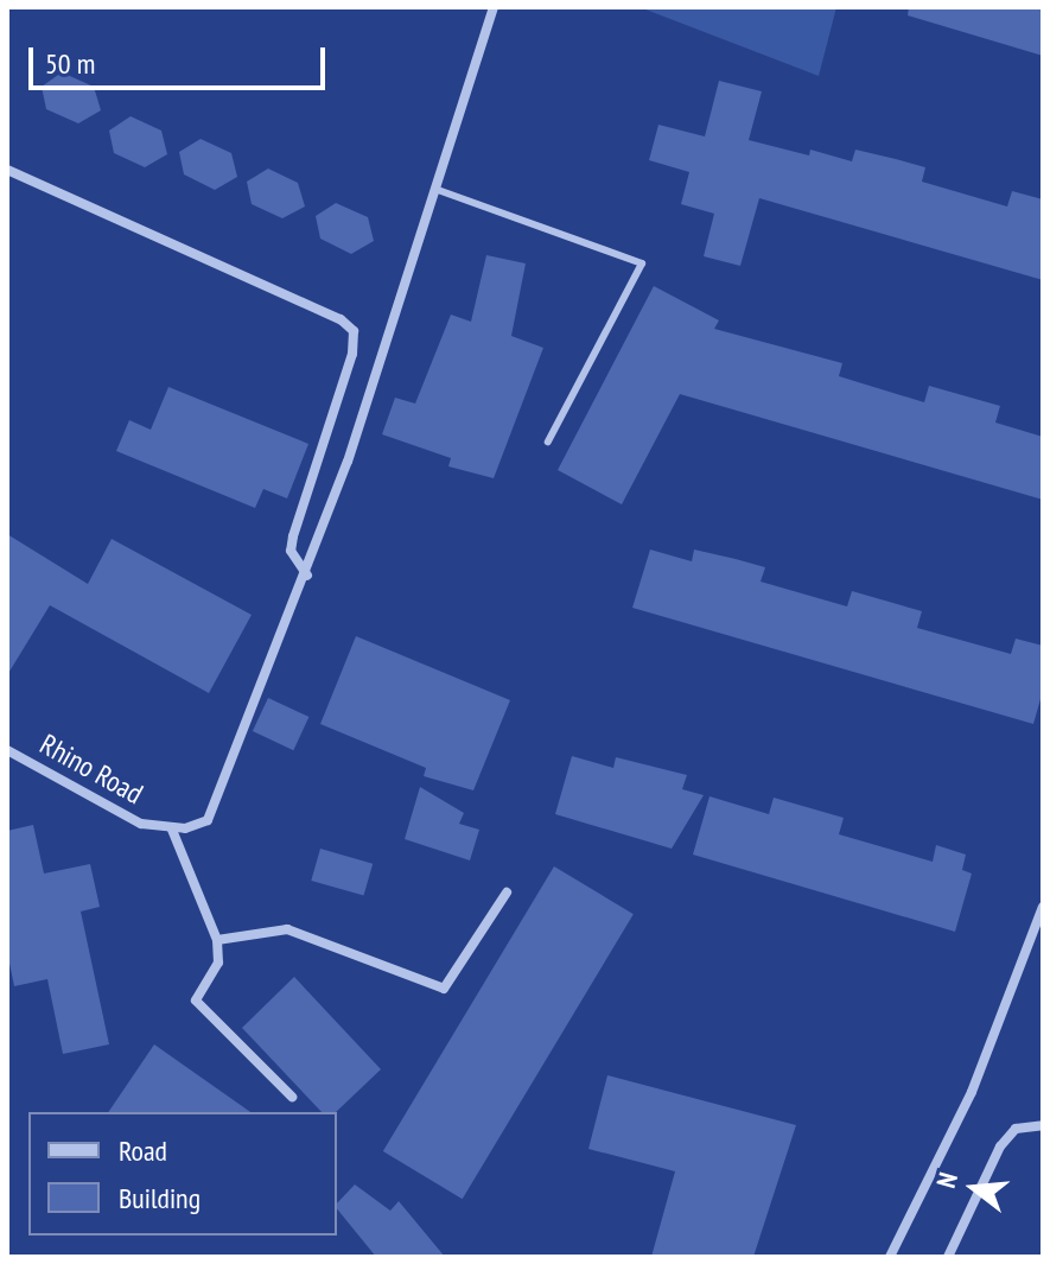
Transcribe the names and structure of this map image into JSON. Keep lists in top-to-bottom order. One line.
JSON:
{"streets":{"street":["Rhino Road"]},"legend":["Road","Building"],"scale_bar":"50 m","north":"left"}
